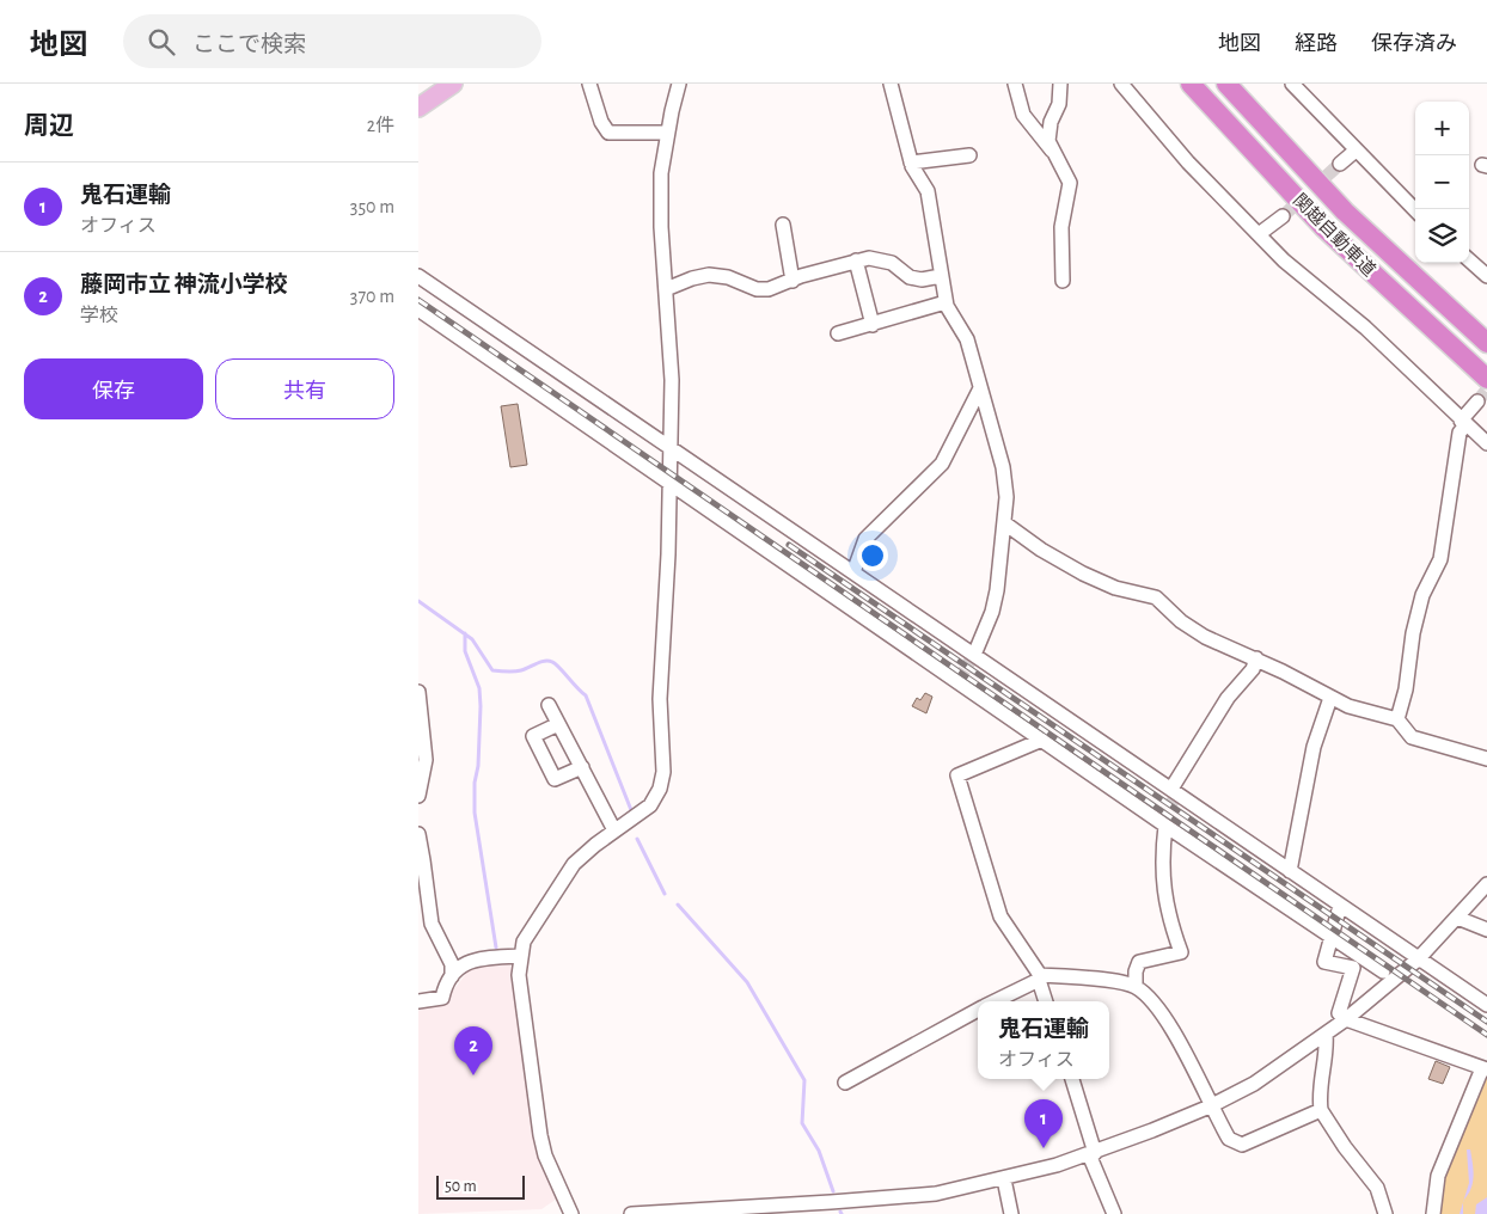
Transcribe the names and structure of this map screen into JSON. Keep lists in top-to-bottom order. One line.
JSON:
{"streets":{"highway":["関越自動車道"]},"scale_bar":"50 m","page":{"header":"地図","search":"ここで検索","nav":["地図","経路","保存済み"],"heading":["周辺","2件"],"map_buttons":["+","−"],"list":[{"mark":"1","name":"鬼石運輸","note":"オフィス","value":"350 m"},{"mark":"2","name":"藤岡市立 神流小学校","note":"学校","value":"370 m"}],"buttons":["保存","共有"],"popup":["鬼石運輸","オフィス"],"pins":["2","1"],"scale":"50 m"}}
